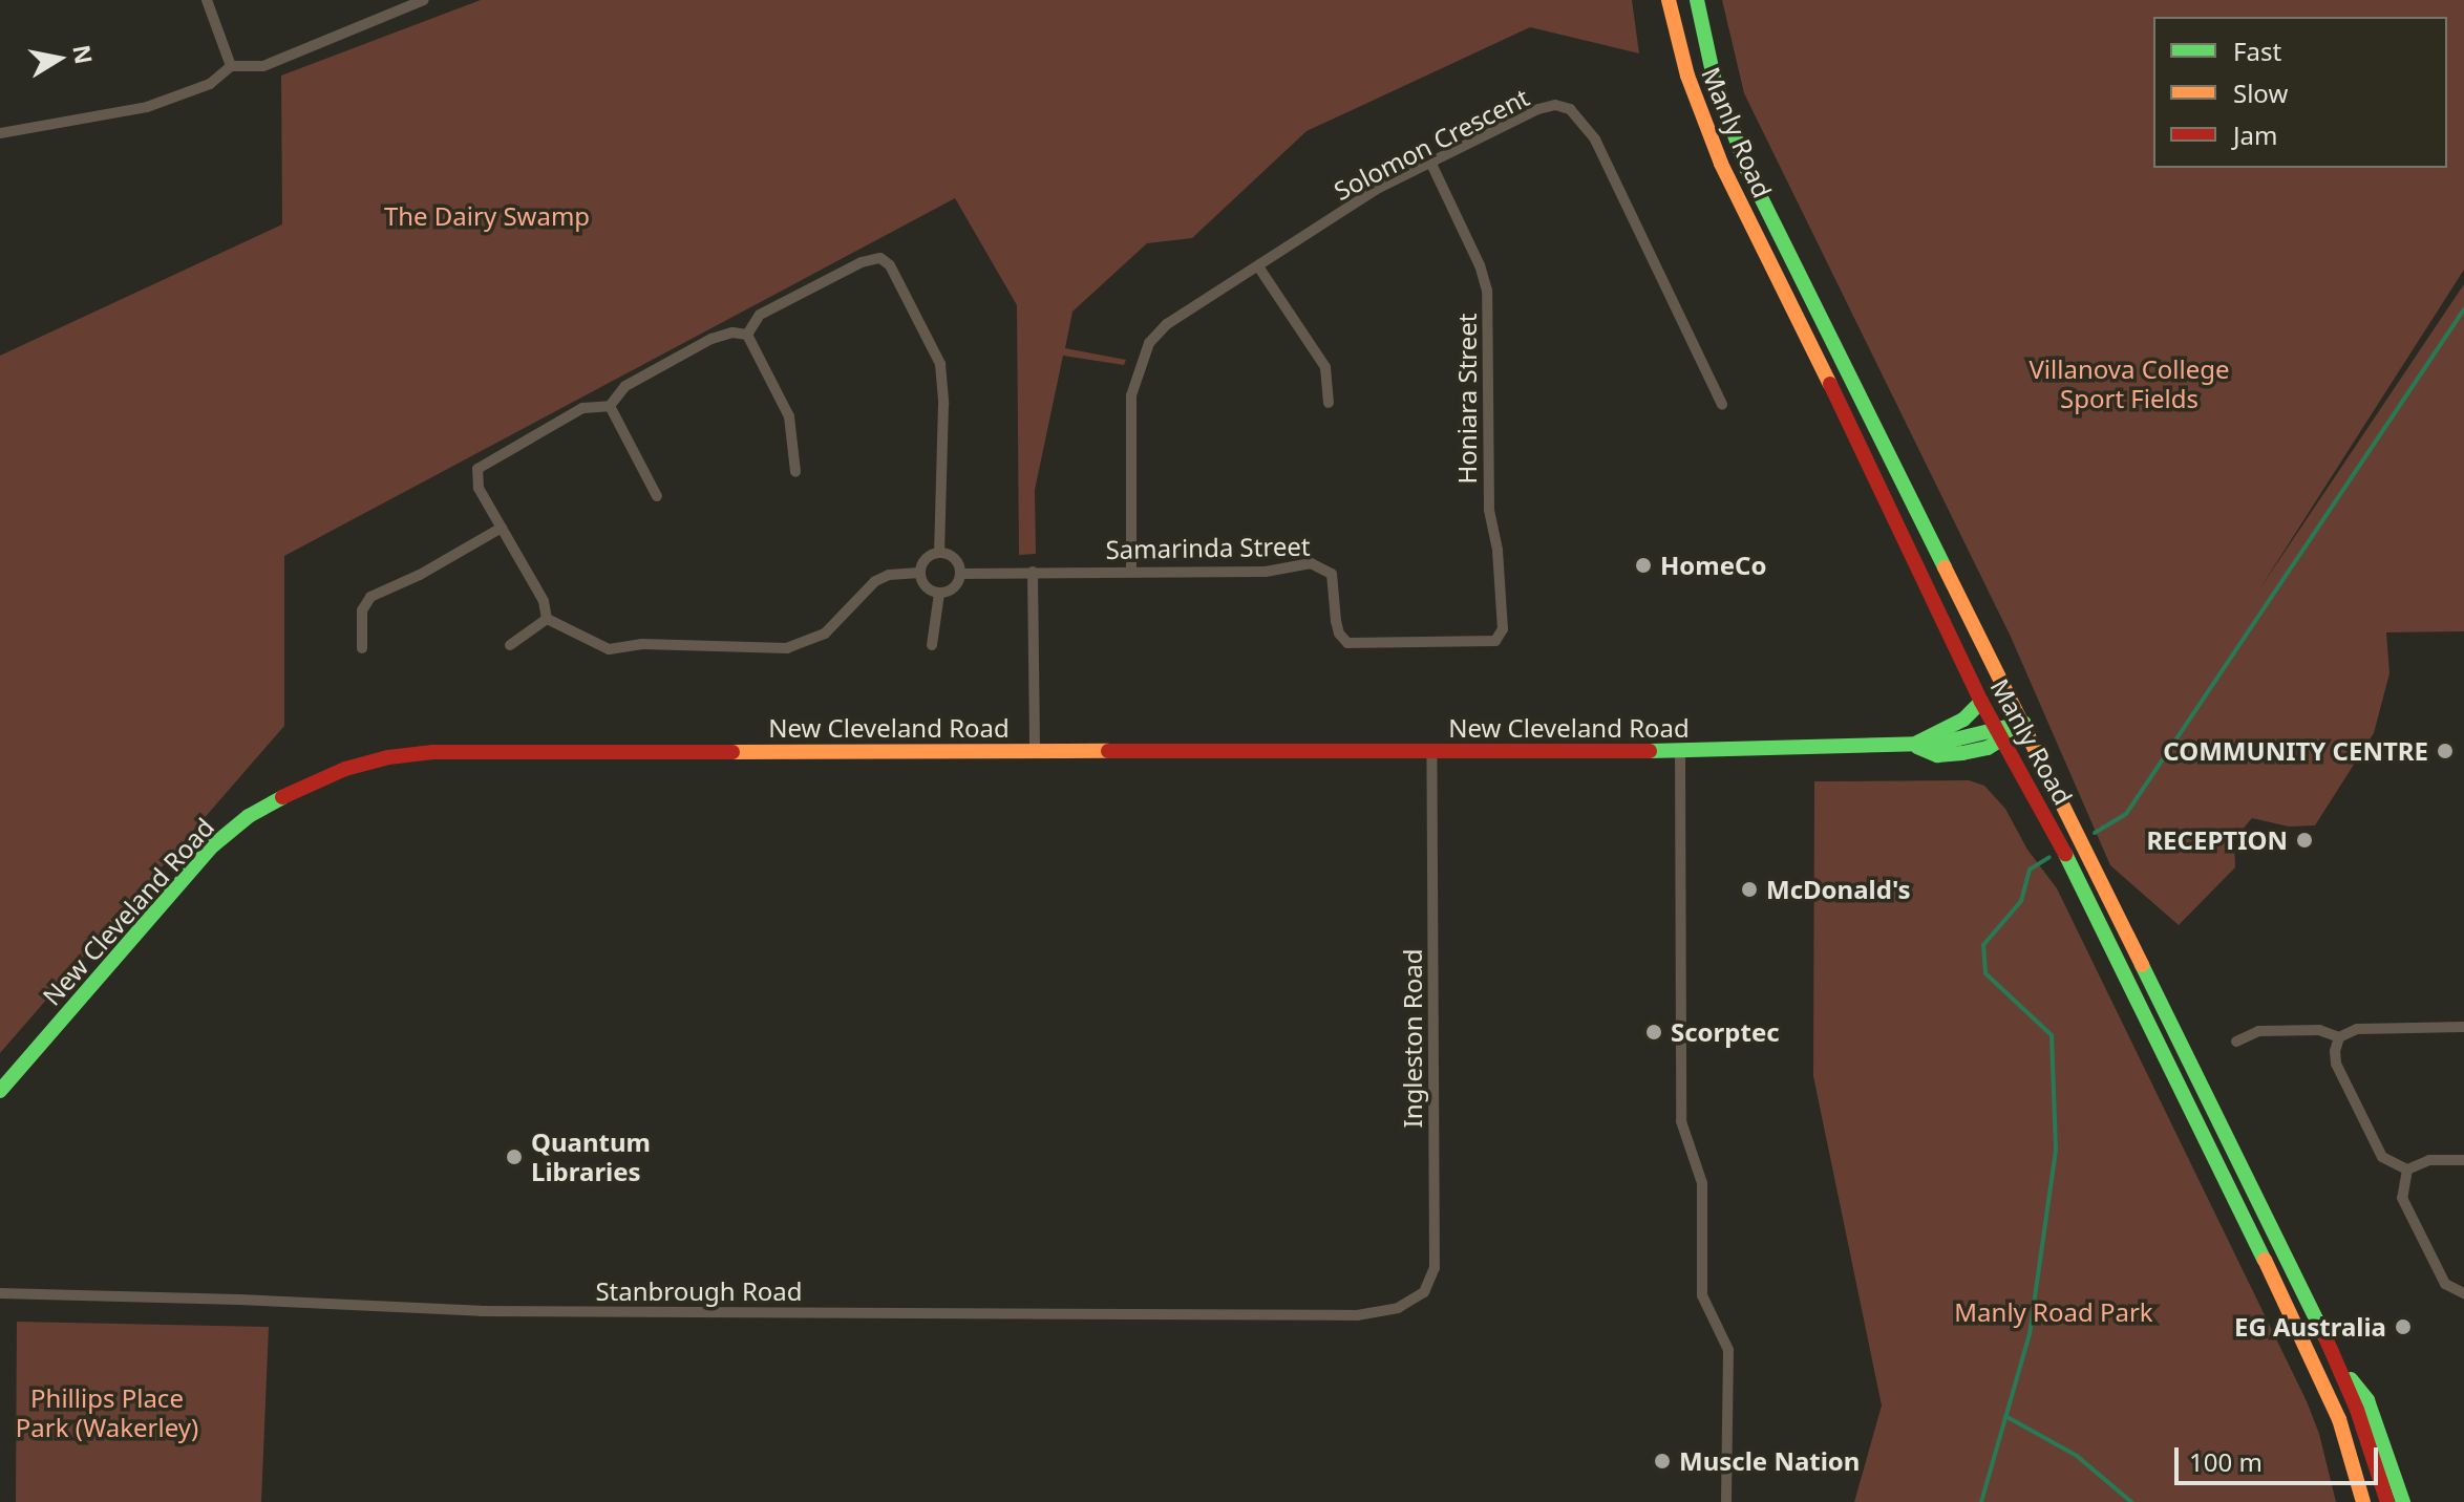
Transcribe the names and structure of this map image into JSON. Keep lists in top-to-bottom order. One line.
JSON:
{"streets":{"main road":["Manly Road","New Cleveland Road"],"street":["Solomon Crescent","Honiara Street","Samarinda Street","Ingleston Road","Stanbrough Road"]},"crossings":[["Manly Road","New Cleveland Road"],["Solomon Crescent","Honiara Street"],["Solomon Crescent","Samarinda Street"],["Honiara Street","Samarinda Street"],["New Cleveland Road","Ingleston Road"],["Ingleston Road","Stanbrough Road"]],"parks":["The Dairy Swamp","Villanova College Sport Fields","Manly Road Park","Phillips Place Park (Wakerley)"],"places":["HomeCo","COMMUNITY CENTRE","RECEPTION","McDonald's","Scorptec","Quantum Libraries","EG Australia","Muscle Nation"],"legend":["Fast","Slow","Jam"],"scale_bar":"100 m","north":"right"}
